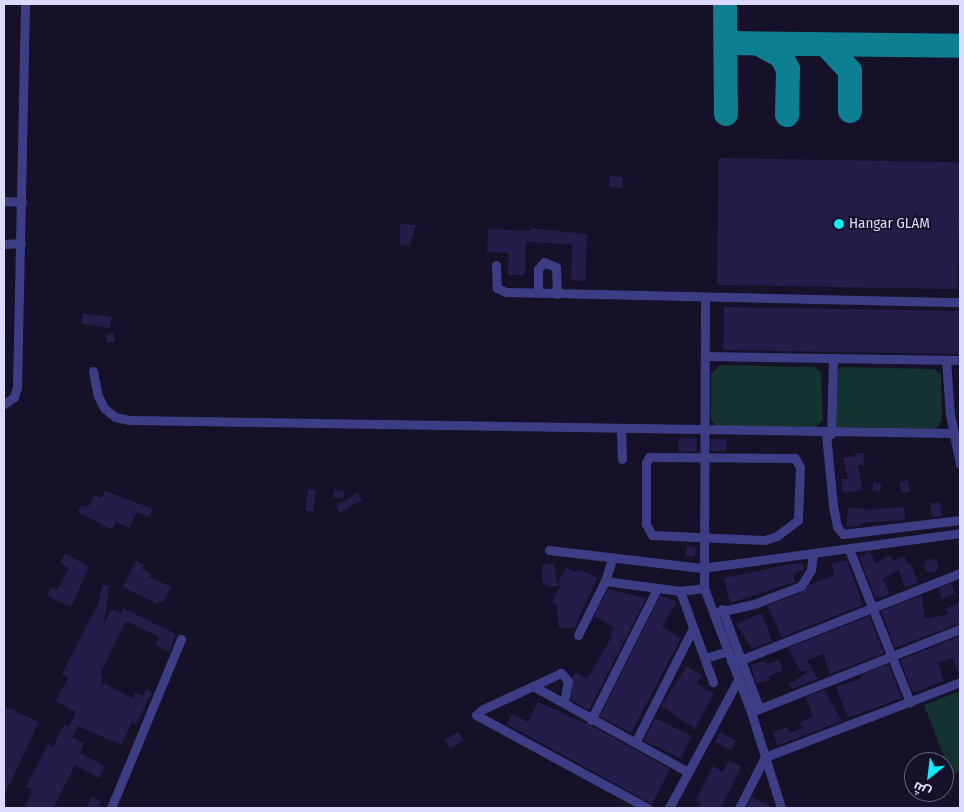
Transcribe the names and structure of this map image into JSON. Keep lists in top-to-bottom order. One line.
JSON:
{"places":["Hangar GLAM"],"north":"bottom left"}
